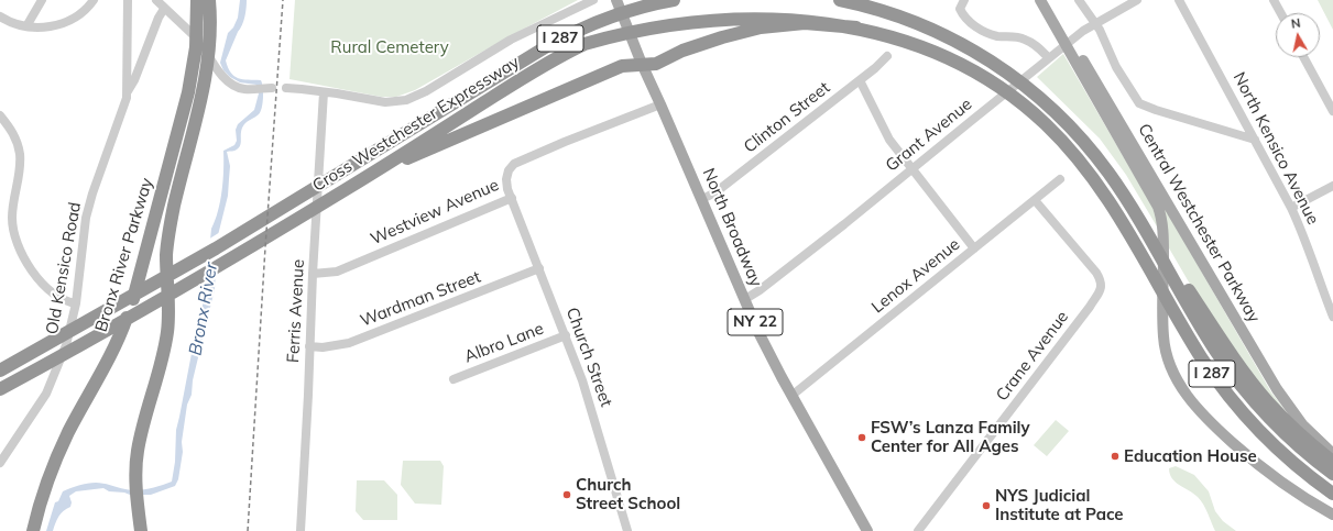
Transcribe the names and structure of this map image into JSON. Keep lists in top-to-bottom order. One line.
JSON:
{"streets":{"highway":["I 287","Cross Westchester Expressway","Bronx River Parkway"],"main road":["Central Westchester Parkway","North Broadway","NY 22"],"street":["Clinton Street","Grant Avenue","North Kensico Avenue","Westview Avenue","Old Kensico Road","Lenox Avenue","Wardman Street","Ferris Avenue","Albro Lane","Crane Avenue","Church Street"]},"crossings":[["Clinton Street","North Broadway"],["Grant Avenue","North Broadway"],["Westview Avenue","North Broadway"],["Westview Avenue","Ferris Avenue"],["Westview Avenue","Church Street"],["North Broadway","Lenox Avenue"],["Lenox Avenue","Crane Avenue"],["Wardman Street","Ferris Avenue"],["Wardman Street","Church Street"],["Albro Lane","Church Street"]],"water":["Bronx River"],"parks":["Rural Cemetery"],"places":["FSW’s Lanza Family Center for All Ages","Education House","Church Street School","NYS Judicial Institute at Pace"],"north":"top"}
